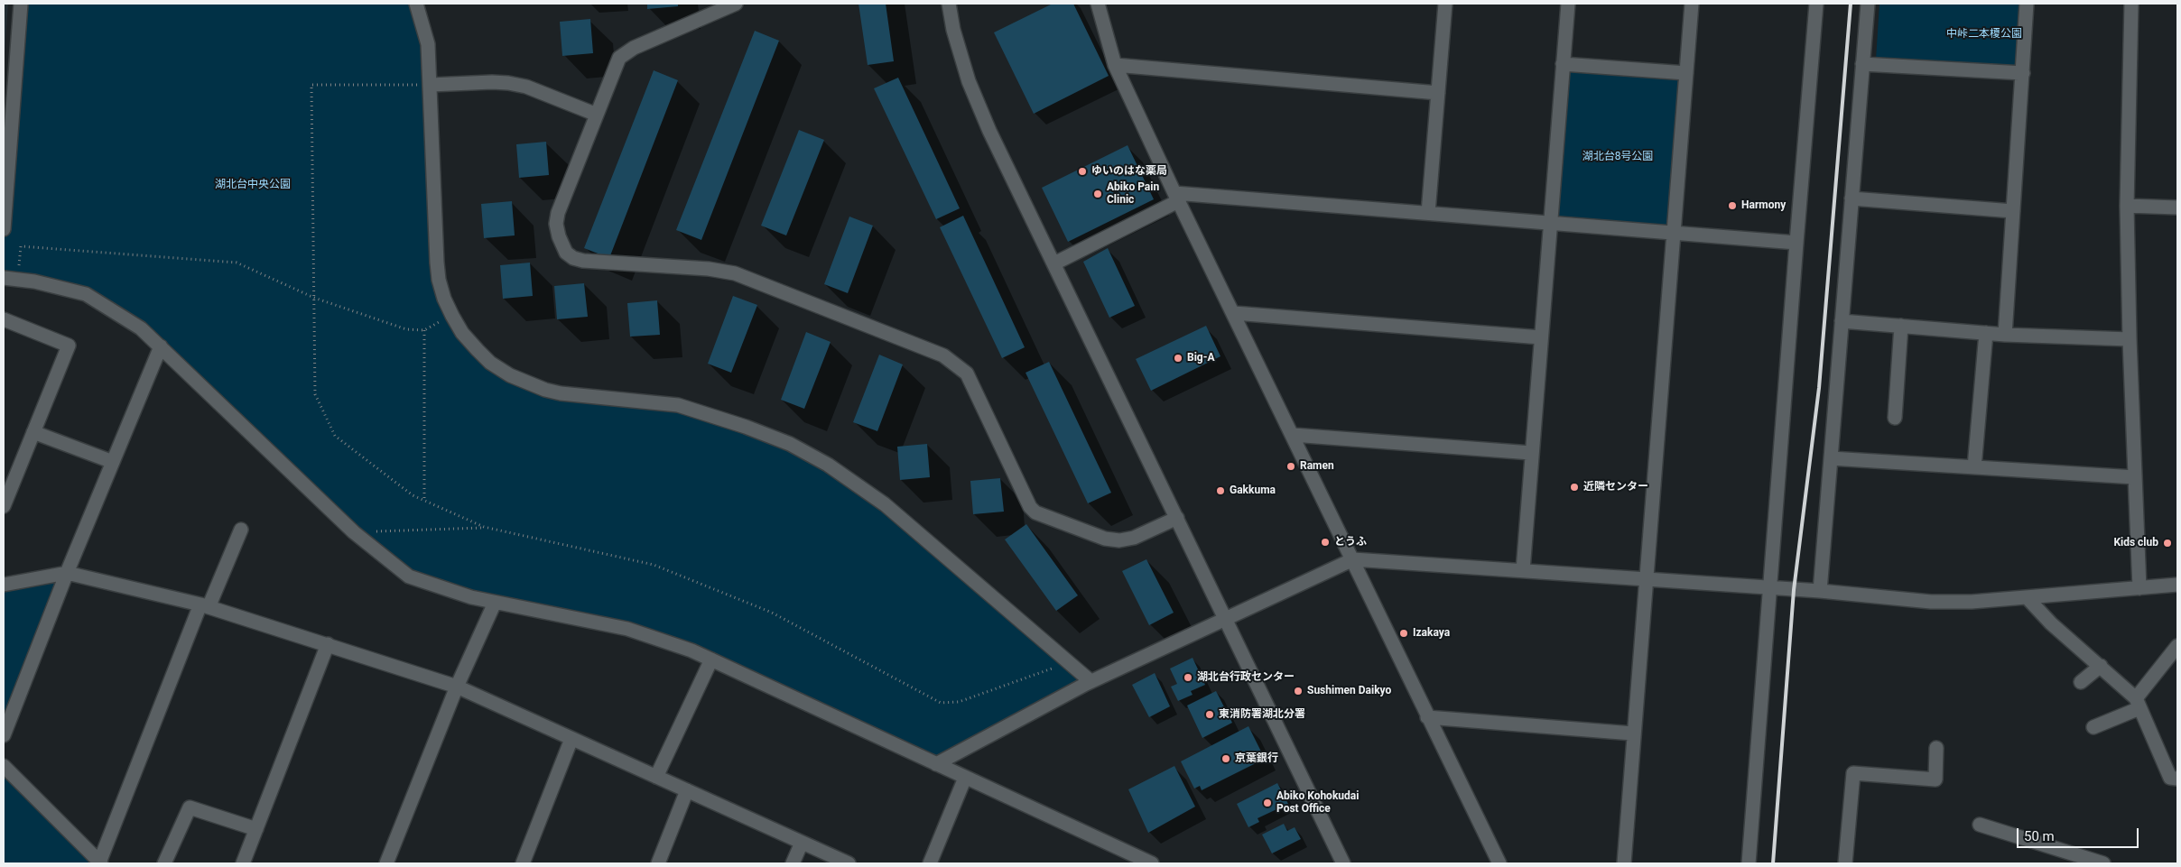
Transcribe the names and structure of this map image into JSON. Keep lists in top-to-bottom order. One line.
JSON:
{"parks":["中峠二本榎公園","湖北台8号公園","湖北台中央公園"],"places":["ゆいのはな薬局","Abiko Pain Clinic","Harmony","Big-A","Ramen","近隣センター","Gakkuma","とうふ","Kids club","Izakaya","湖北台行政センター","Sushimen Daikyo","東消防署湖北分署","京葉銀行","Abiko Kohokudai Post Office"],"scale_bar":"50 m"}
